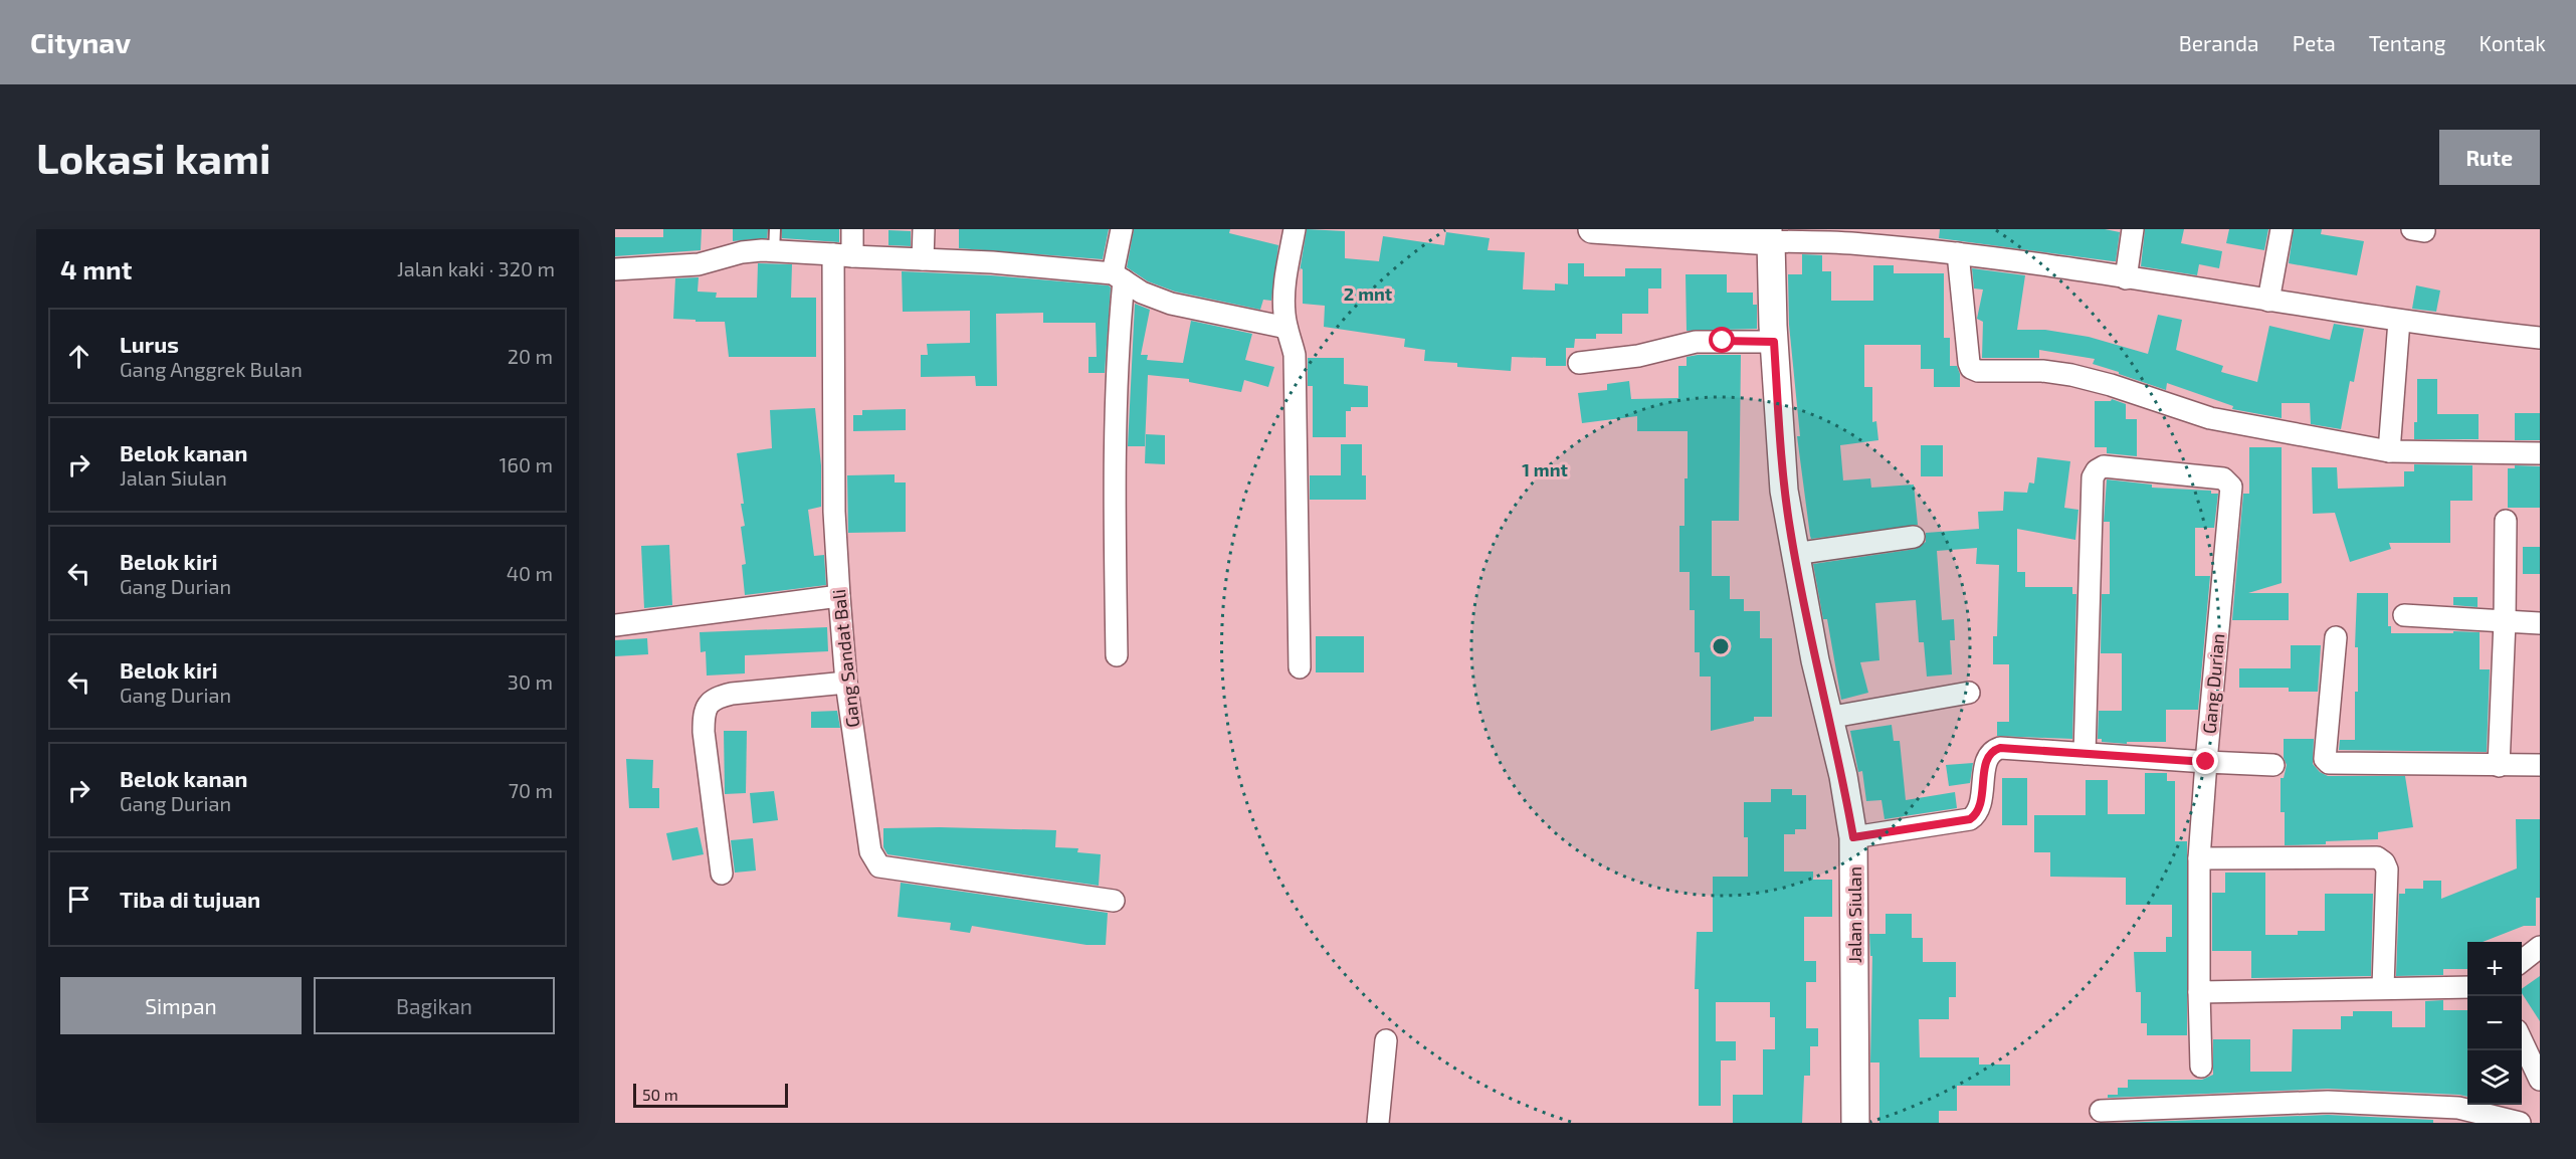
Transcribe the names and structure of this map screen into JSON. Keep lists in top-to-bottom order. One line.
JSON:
{"streets":{"street":["Gang Sandat Bali","Gang Durian","Jalan Siulan"]},"scale_bar":"50 m","page":{"header":"Citynav","nav":["Beranda","Peta","Tentang","Kontak"],"buttons":["Rute",["Simpan","Bagikan"]],"title":"Lokasi kami","heading":["4 mnt","Jalan kaki · 320 m"],"list":[["Lurus","Gang Anggrek Bulan","20 m"],["Belok kanan","Jalan Siulan","160 m"],["Belok kiri","Gang Durian","40 m"],["Belok kiri","Gang Durian","30 m"],["Belok kanan","Gang Durian","70 m"],"Tiba di tujuan"],"map_buttons":["+","−"],"scale":"50 m"},"rings":["2 mnt","1 mnt"]}
